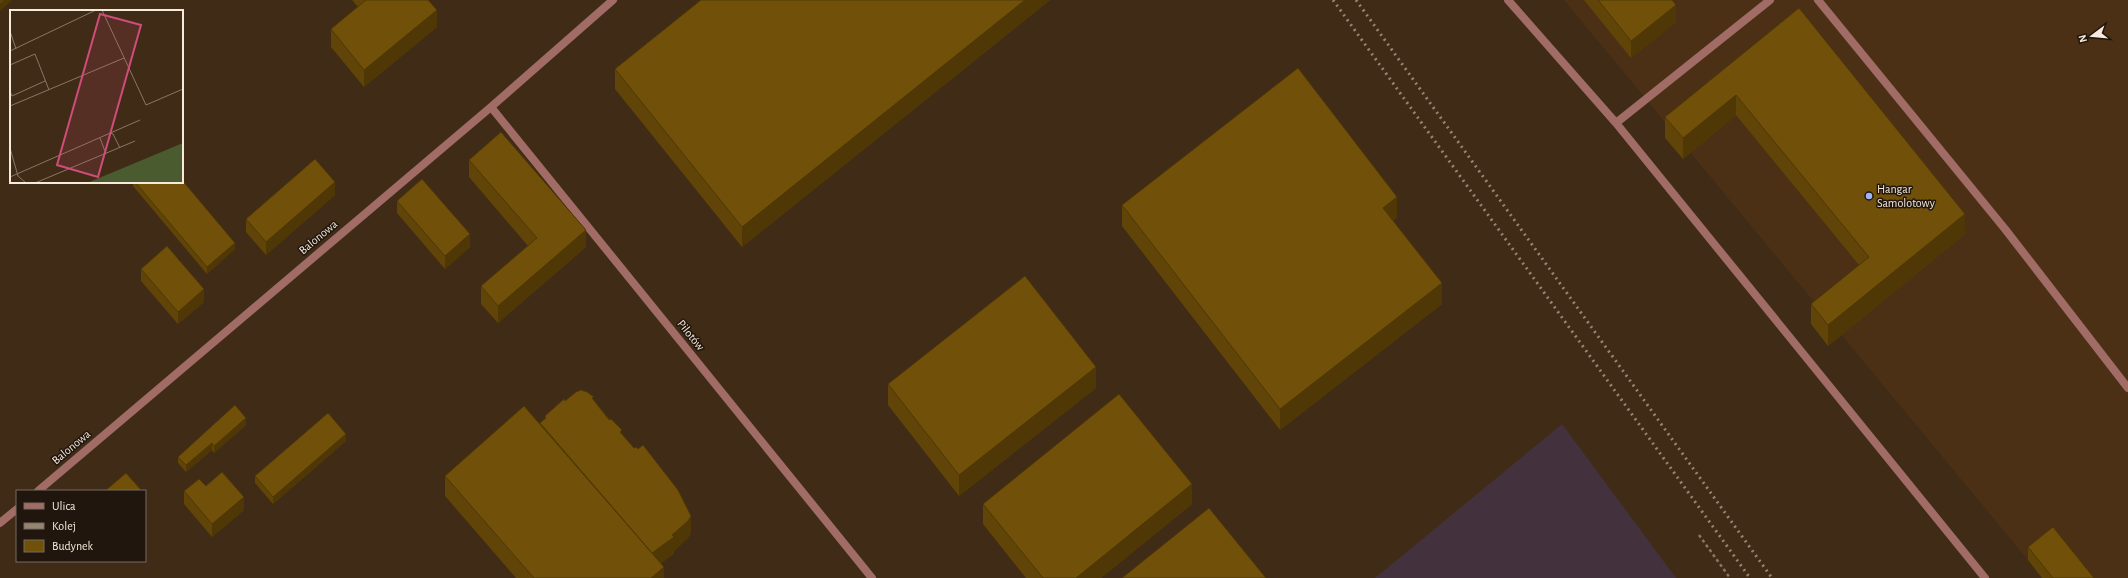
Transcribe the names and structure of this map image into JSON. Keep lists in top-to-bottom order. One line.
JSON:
{"streets":{"street":["Balonowa","Pilotów"]},"crossings":[["Balonowa","Pilotów"]],"places":["Hangar Samolotowy"],"legend":["Ulica","Kolej","Budynek"],"north":"left"}
